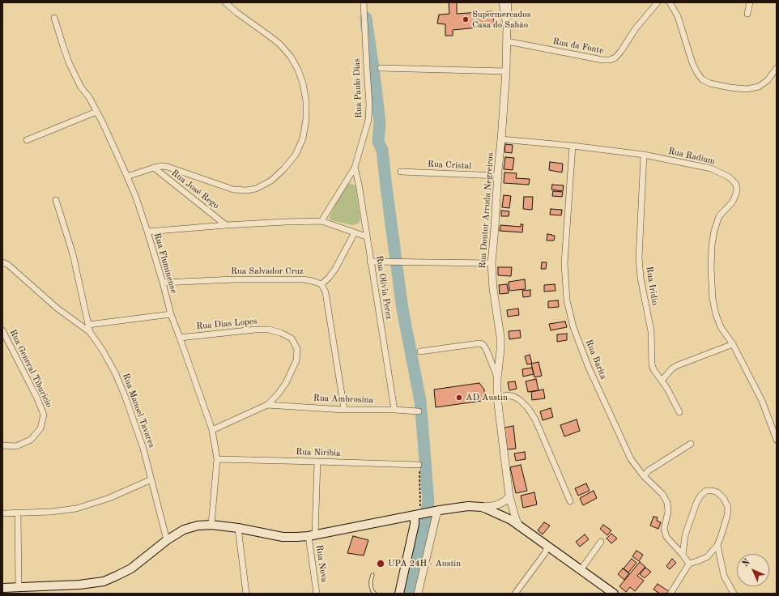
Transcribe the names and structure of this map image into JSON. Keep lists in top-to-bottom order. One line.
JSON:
{"streets":{"street":["Rua da Fonte","Rua Paulo Dias","Rua Radium","Rua Cristal","Rua José Rego","Rua Doutor Arruda Negreiros","Rua Fluminense","Rua Salvador Cruz","Rua Iridio","Rua Olivia Perez","Rua Dias Lopes","Rua Barita","Rua General Tiburicio","Rua Ambrosina","Rua Manoel Tavares","Rua Niribia","Rua Nova"]},"crossings":[["Rua da Fonte","Rua Doutor Arruda Negreiros"],["Rua Paulo Dias","Rua Olivia Perez"],["Rua Radium","Rua Doutor Arruda Negreiros"],["Rua Radium","Rua Iridio"],["Rua Radium","Rua Barita"],["Rua Cristal","Rua Doutor Arruda Negreiros"],["Rua Fluminense","Rua Salvador Cruz"],["Rua Fluminense","Rua Dias Lopes"],["Rua Fluminense","Rua Niribia"],["Rua Olivia Perez","Rua Ambrosina"],["Rua Dias Lopes","Rua Ambrosina"],["Rua Niribia","Rua Nova"]],"places":["Supermercados Casa do Sabão","AD Austin","UPA 24H - Austin"],"north":"top left"}
